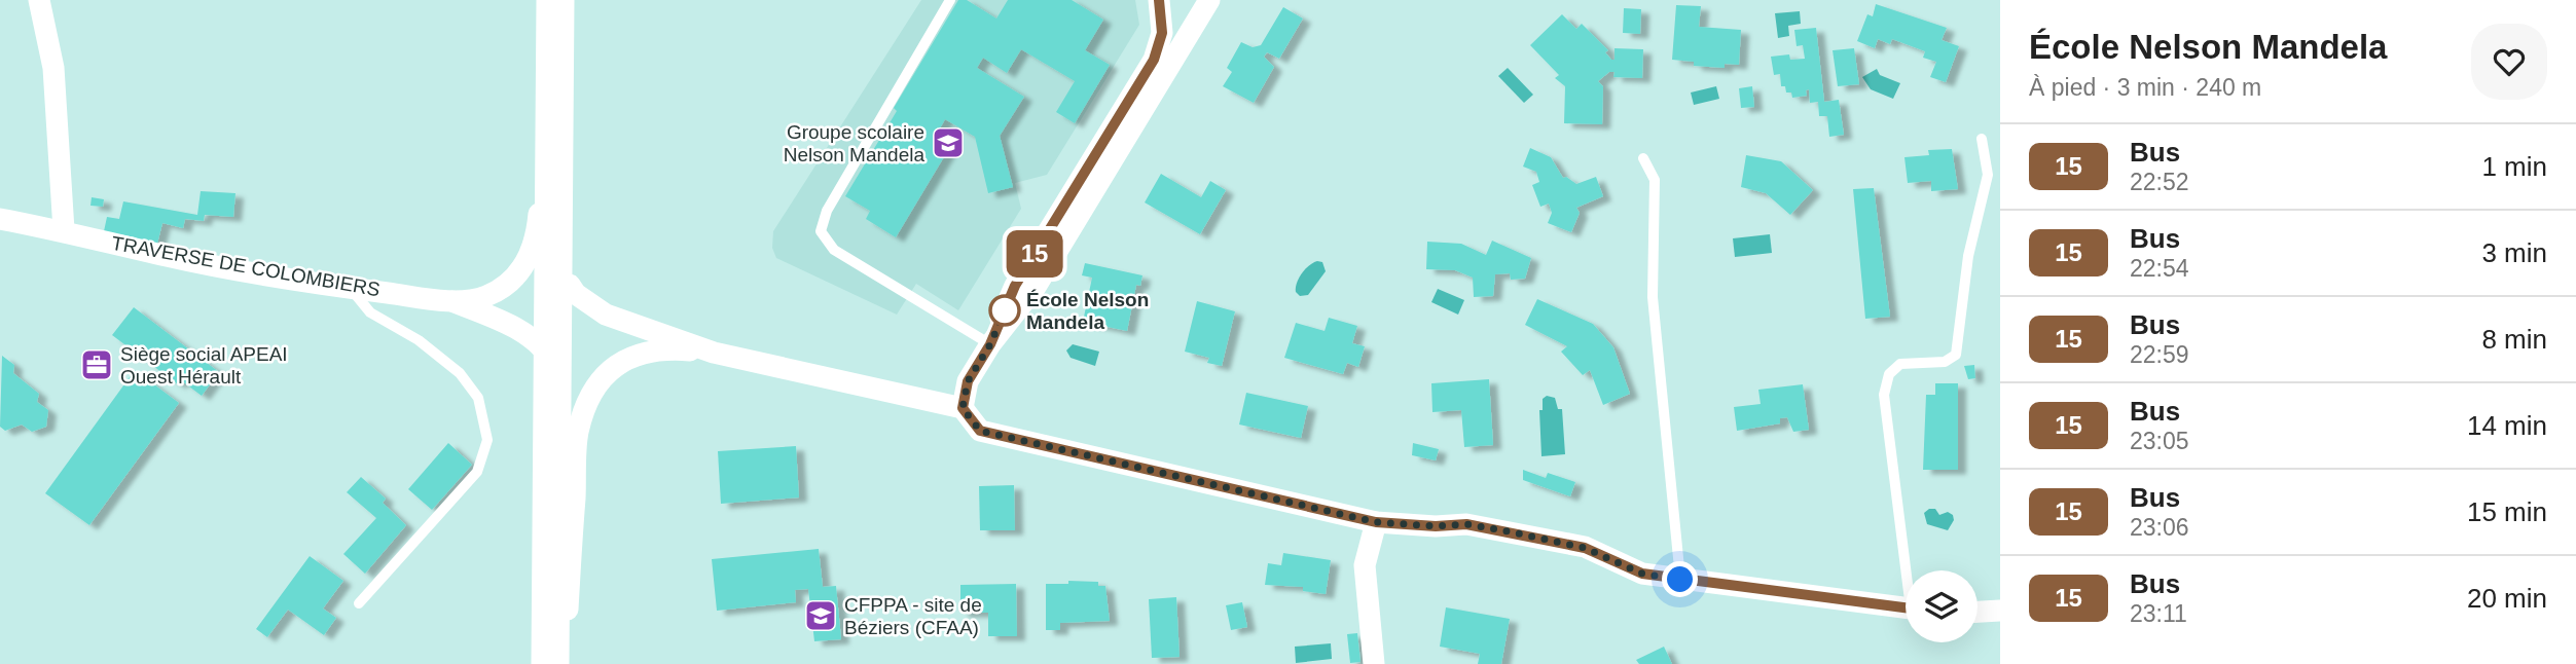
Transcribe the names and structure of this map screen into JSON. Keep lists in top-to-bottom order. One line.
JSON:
{"streets":{"street":["TRAVERSE DE COLOMBIERS"]},"places":{"school or university":["Groupe scolaire Nelson Mandela","CFPPA - site de Béziers (CFAA)"],"other":["École Nelson Mandela"],"office":["Siège social APEAI Ouest Hérault"]},"lines":["bus line 15"],"page":{"on_map":"15","heading":["École Nelson Mandela","À pied · 3 min · 240 m"],"list":[{"mark":"15","name":"Bus","note":"22:52","value":"1 min"},{"mark":"15","name":"Bus","note":"22:54","value":"3 min"},{"mark":"15","name":"Bus","note":"22:59","value":"8 min"},{"mark":"15","name":"Bus","note":"23:05","value":"14 min"},{"mark":"15","name":"Bus","note":"23:06","value":"15 min"},{"mark":"15","name":"Bus","note":"23:11","value":"20 min"}]}}
